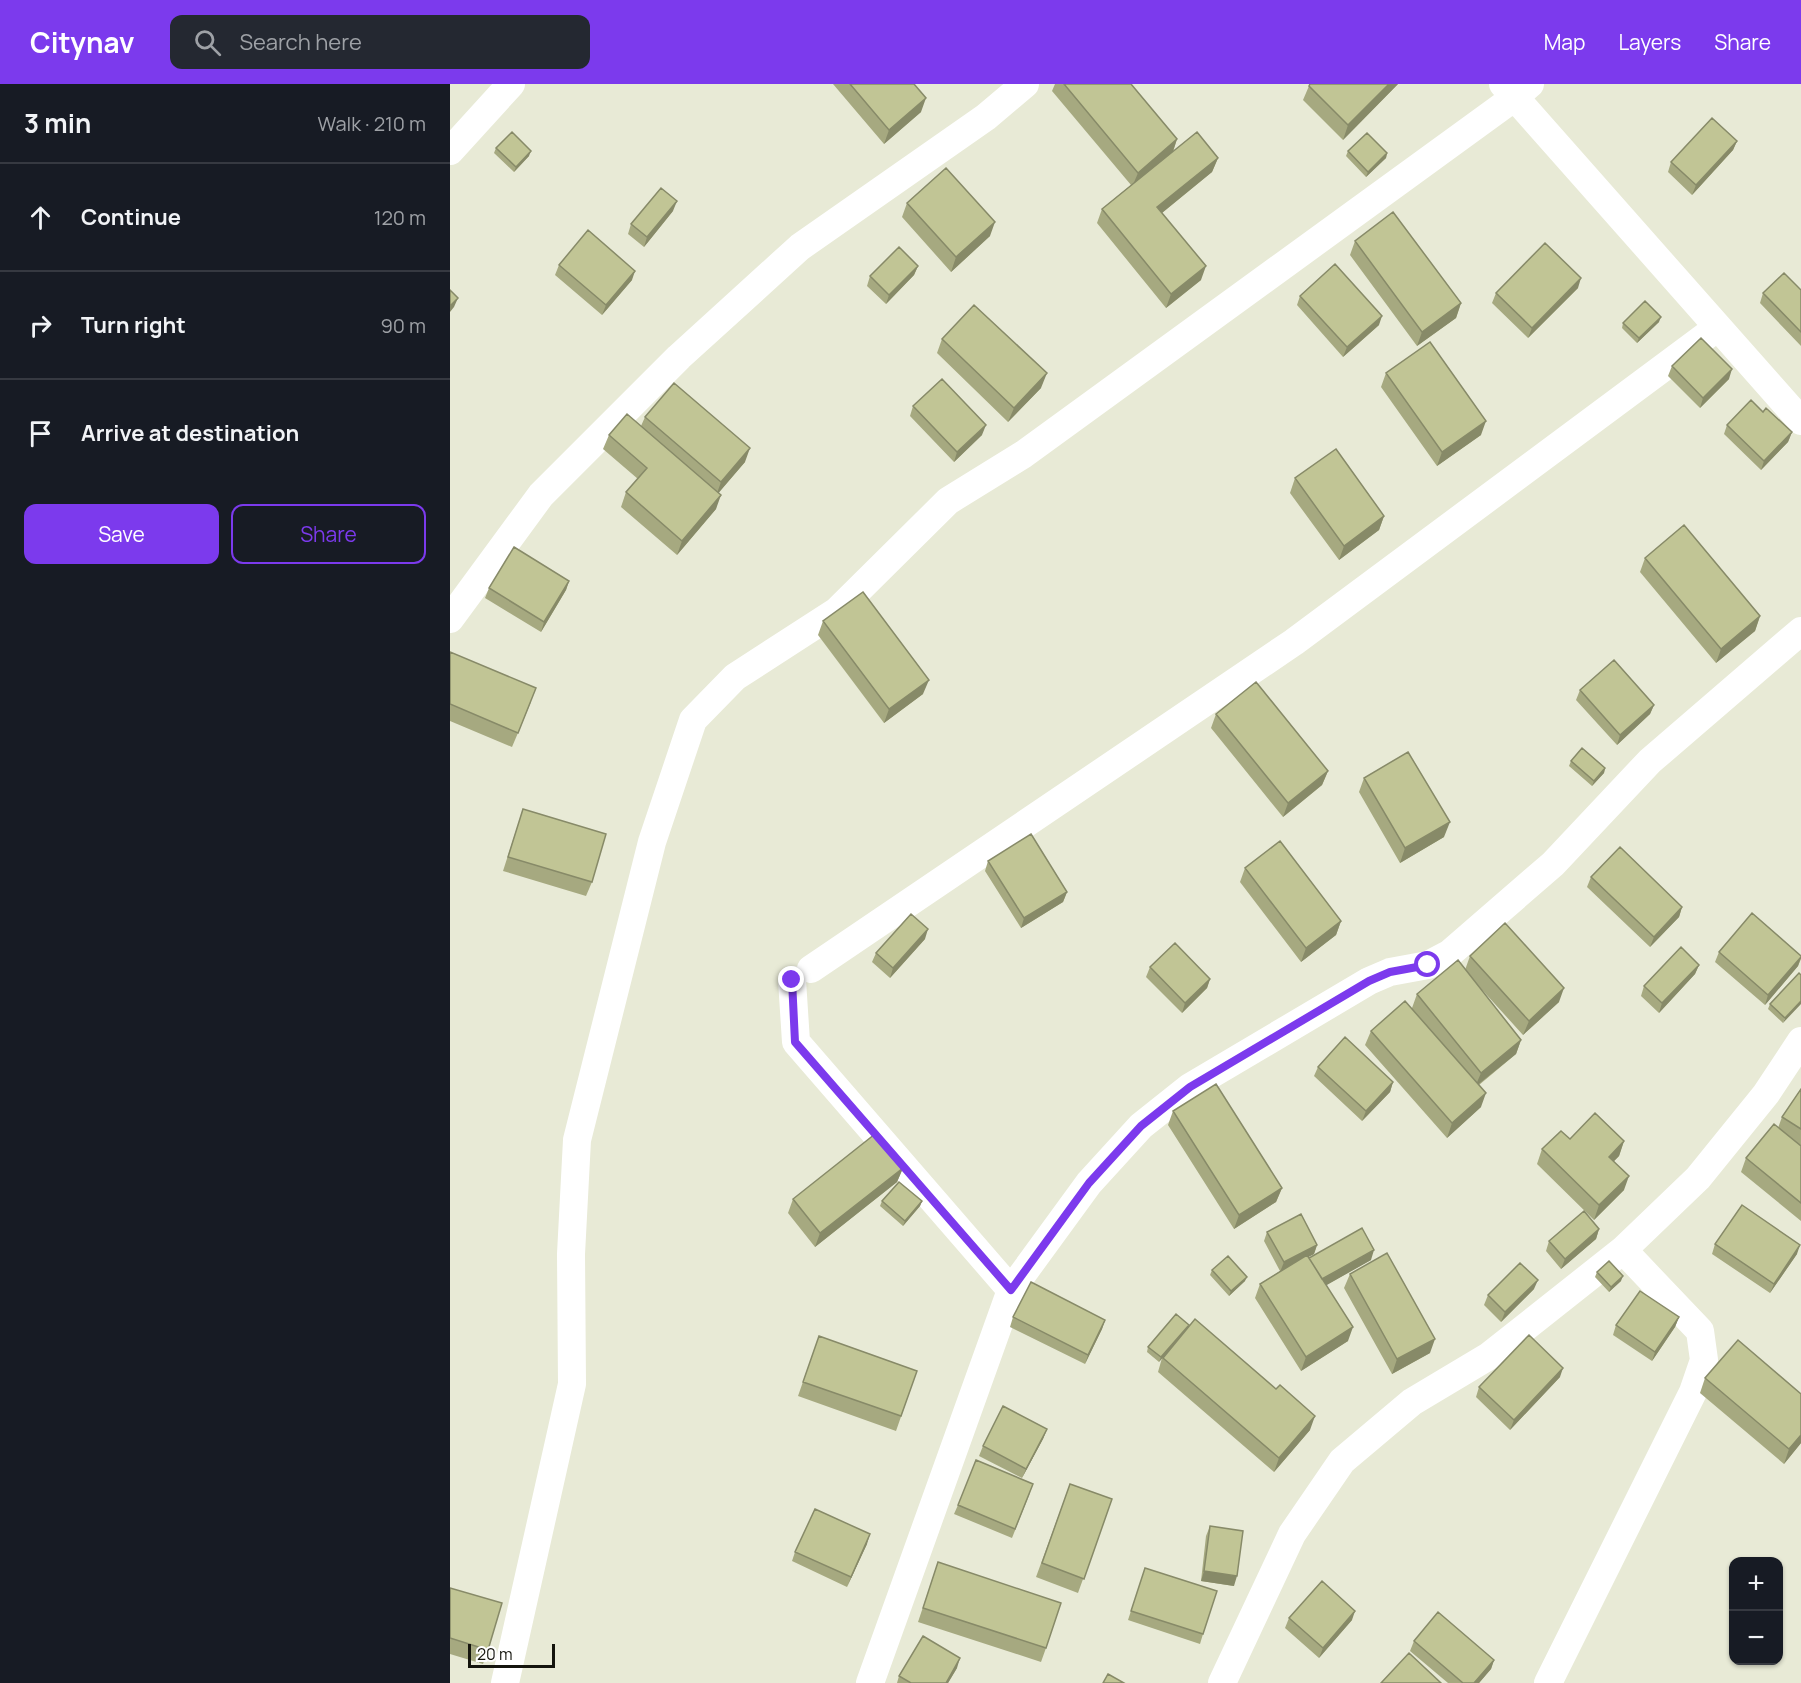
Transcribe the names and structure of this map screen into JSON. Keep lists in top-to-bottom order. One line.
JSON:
{"scale_bar":"20 m","page":{"header":"Citynav","search":"Search here","nav":["Map","Layers","Share"],"heading":["3 min","Walk · 210 m"],"list":[["Continue","120 m"],["Turn right","90 m"],"Arrive at destination"],"buttons":["Save","Share"],"map_buttons":["+","−"],"scale":"20 m"}}
